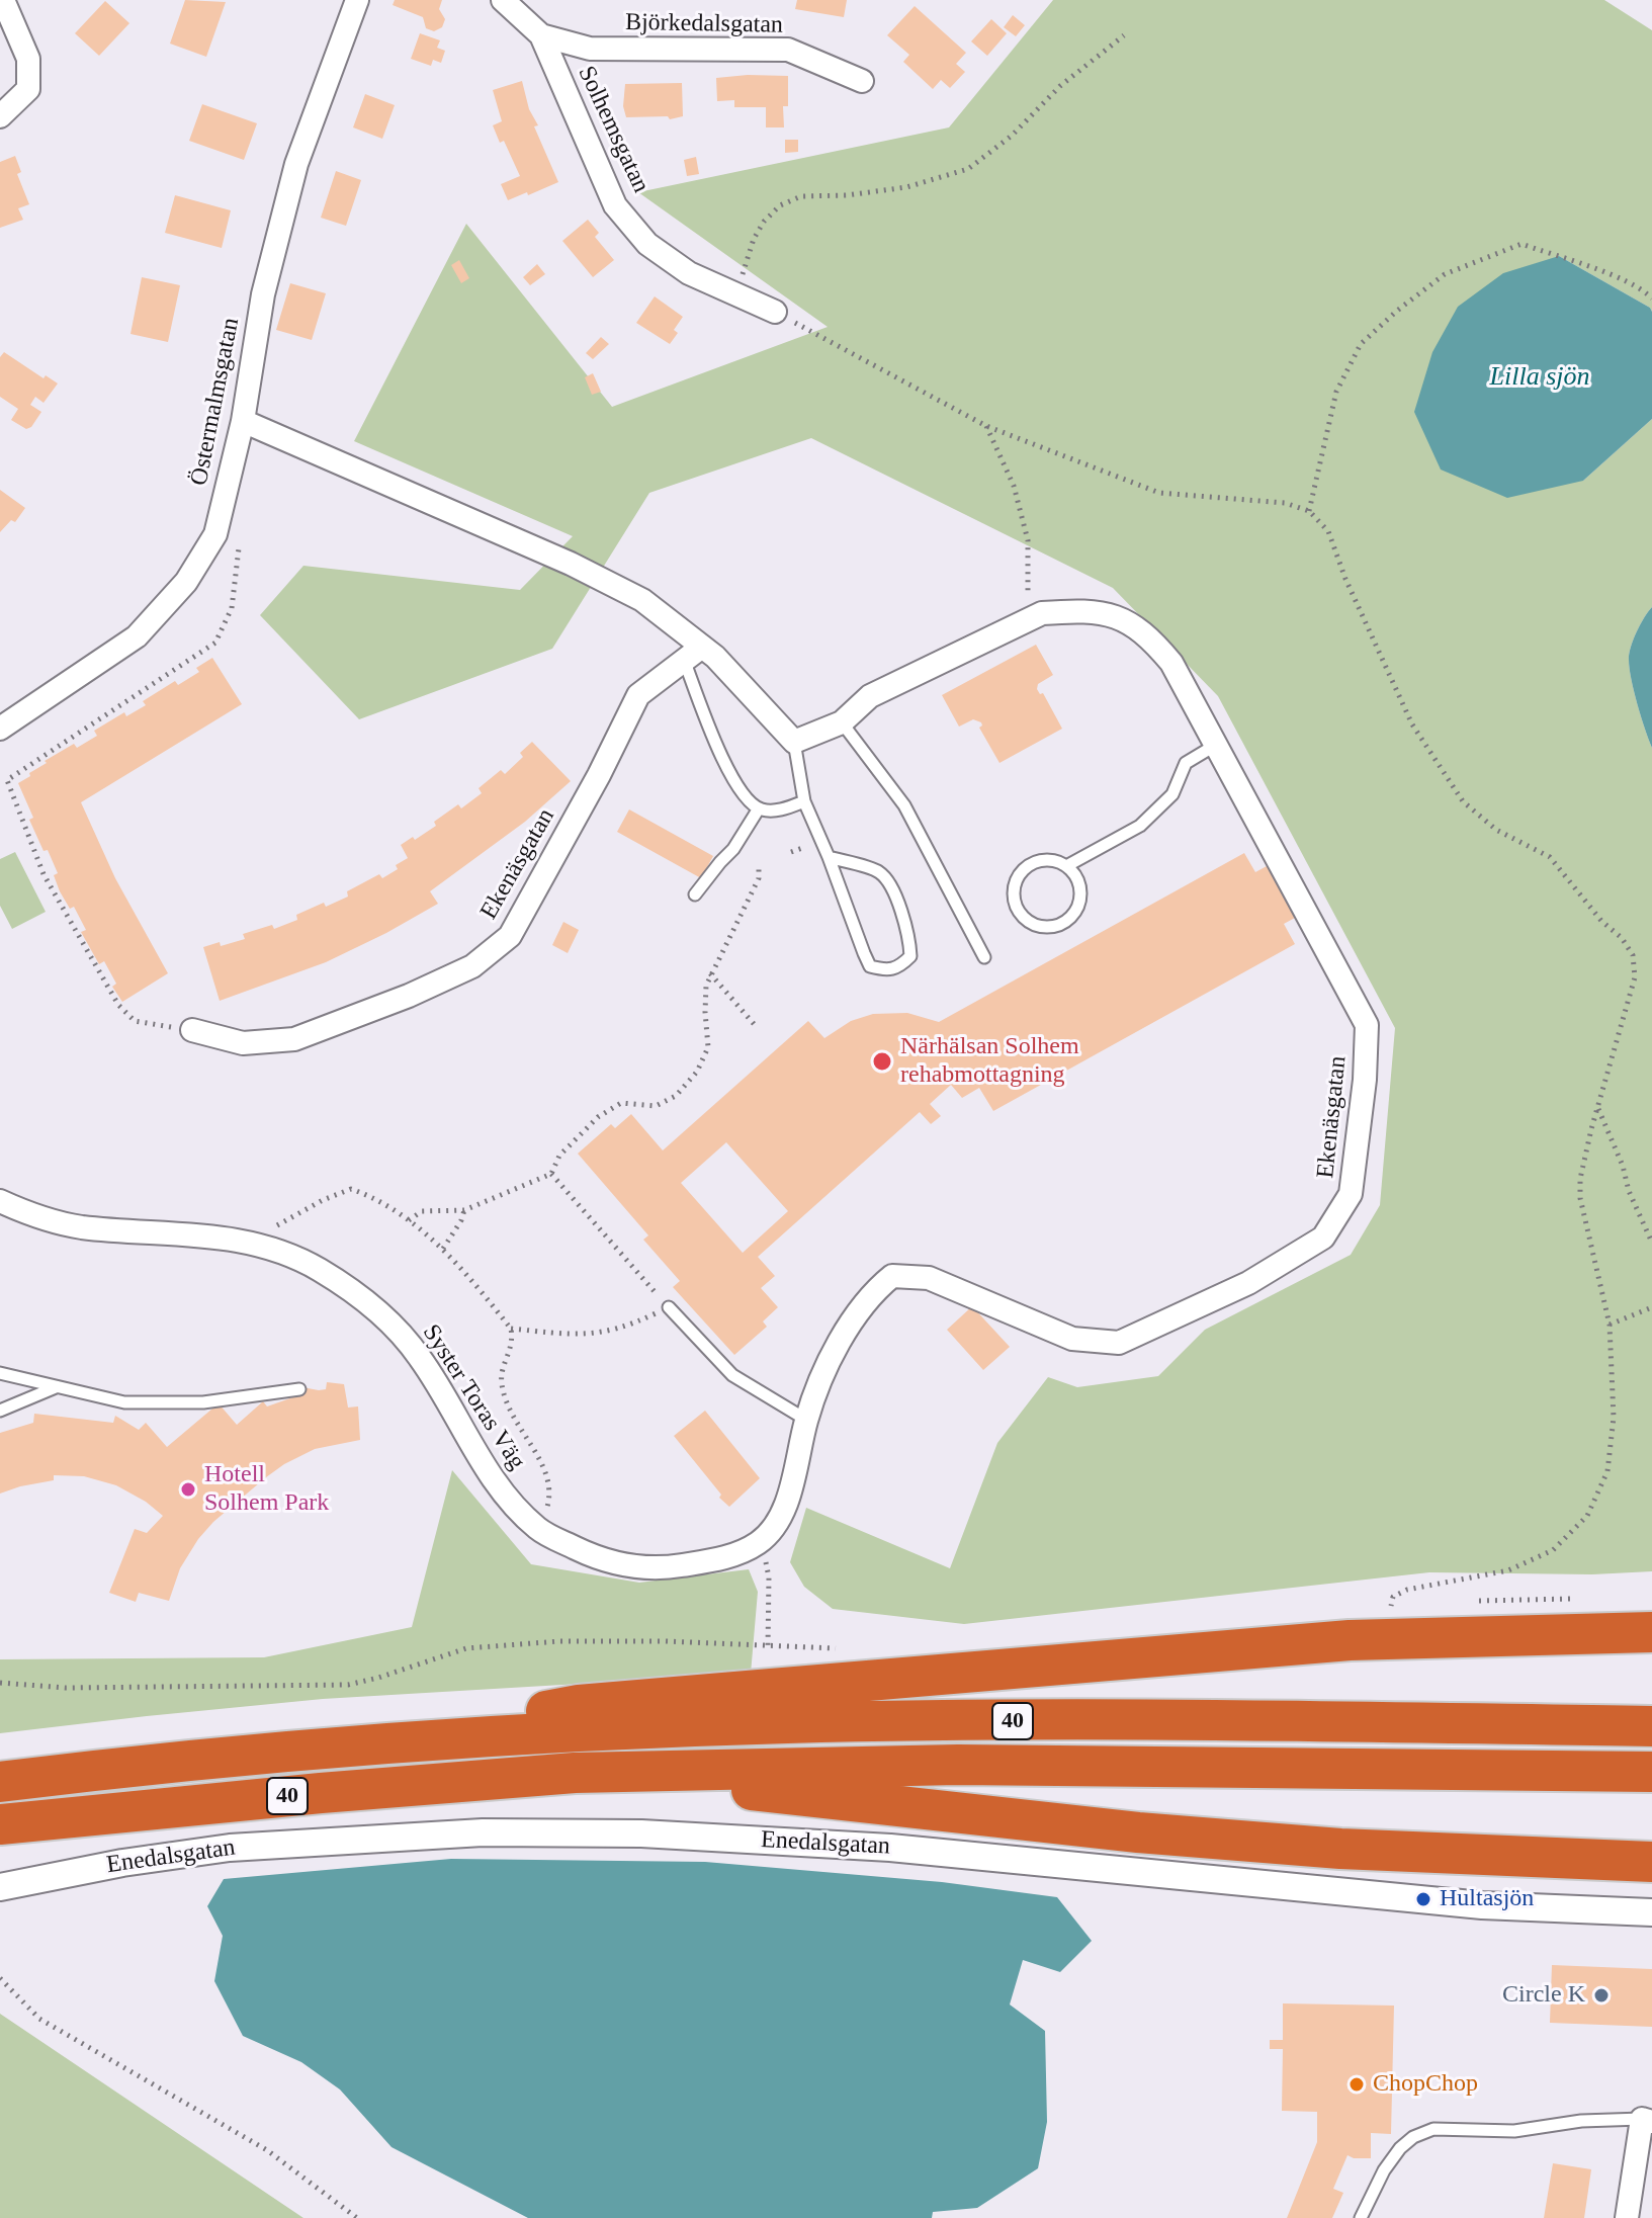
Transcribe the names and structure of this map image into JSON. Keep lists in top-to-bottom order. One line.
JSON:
{"streets":{"highway":["40"],"street":["Björkedalsgatan","Solhemsgatan","Östermalmsgatan","Ekenäsgatan","Syster Toras Väg","Enedalsgatan"]},"crossings":[["Björkedalsgatan","Solhemsgatan"],["Ekenäsgatan","Syster Toras Väg"]],"water":["Lilla sjön"],"places":["Närhälsan Solhem rehabmottagning","Hotell Solhem Park","Hultasjön","Circle K","ChopChop"]}
